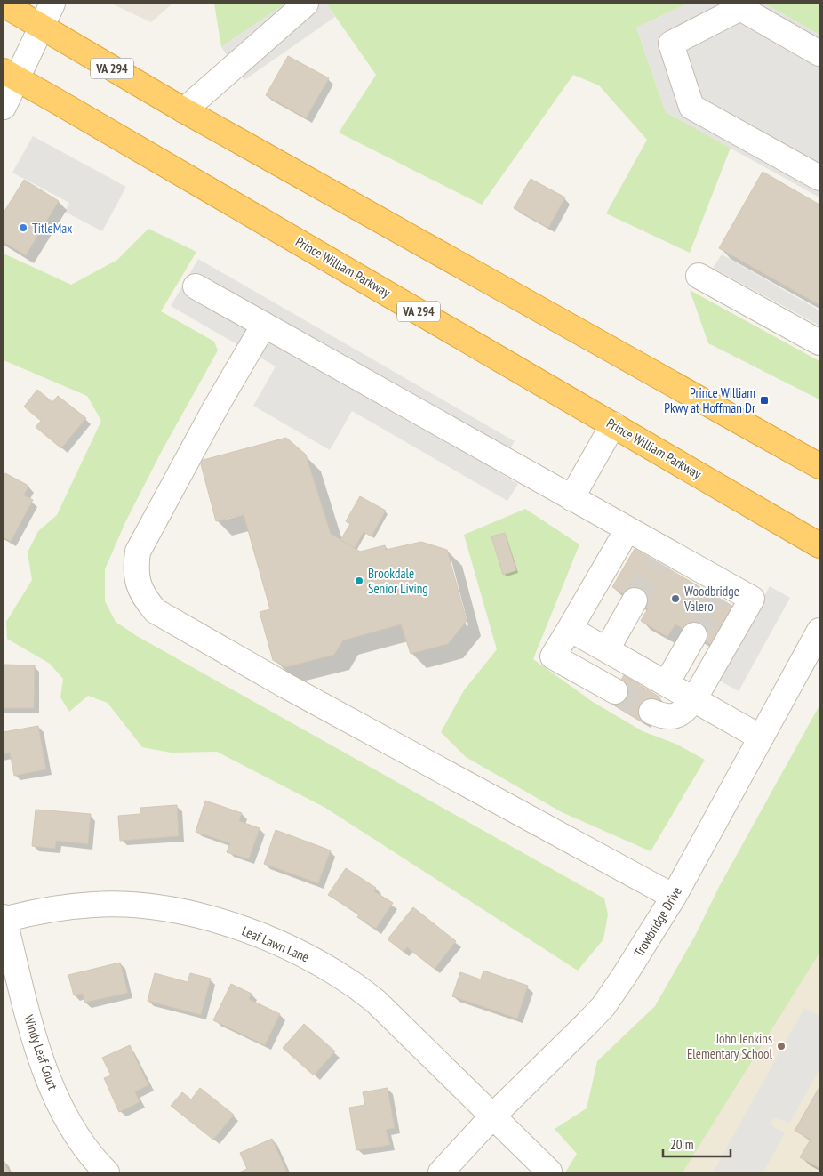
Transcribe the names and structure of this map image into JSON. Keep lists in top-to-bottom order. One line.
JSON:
{"streets":{"highway":["VA 294","Prince William Parkway"],"street":["Trowbridge Drive","Leaf Lawn Lane","Windy Leaf Court"]},"crossings":[["Trowbridge Drive","Leaf Lawn Lane"],["Leaf Lawn Lane","Windy Leaf Court"]],"places":{"other":["TitleMax","Brookdale Senior Living","Woodbridge Valero","John Jenkins Elementary School"],"transit":["Prince William Pkwy at Hoffman Dr"]},"scale_bar":"20 m"}
